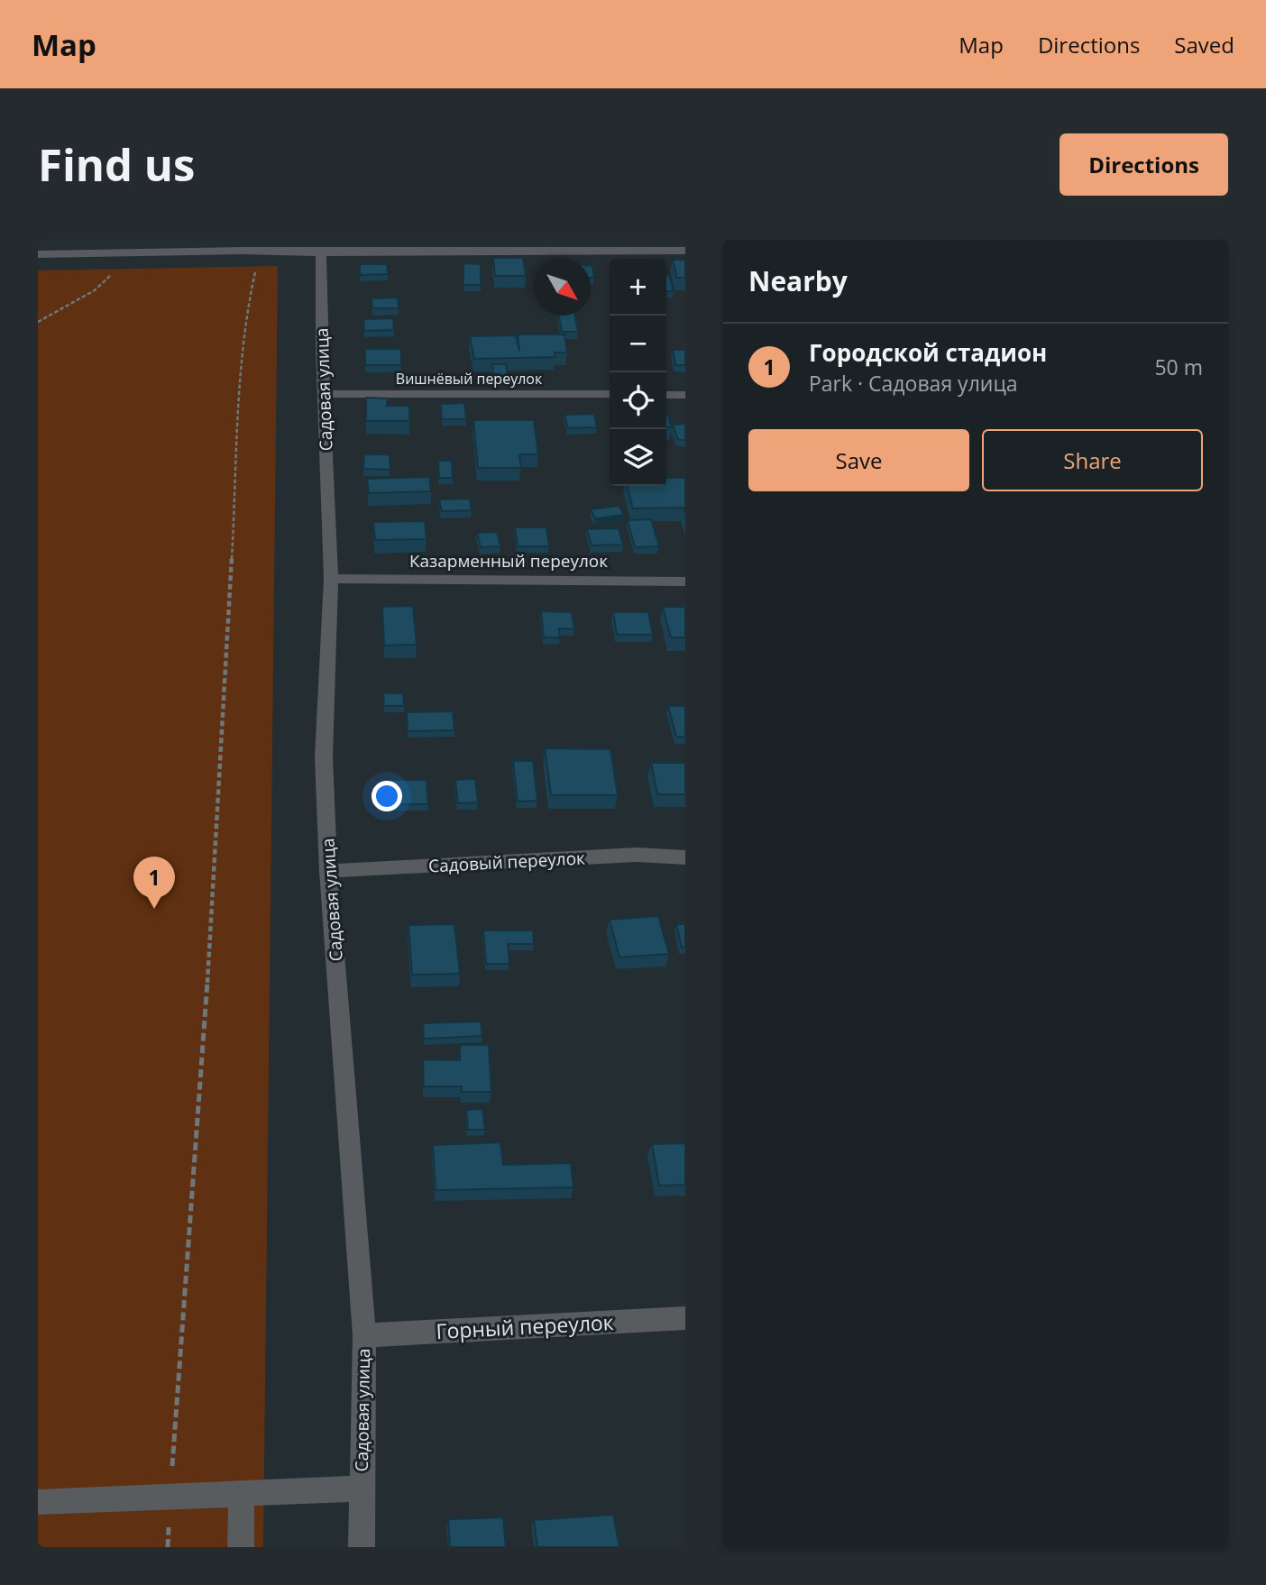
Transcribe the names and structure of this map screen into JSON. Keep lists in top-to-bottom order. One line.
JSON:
{"streets":{"street":["Вишнёвый переулок","Садовая улица","Казарменный переулок","Садовый переулок","Горный переулок"]},"crossings":[["Вишнёвый переулок","Садовая улица"],["Садовая улица","Казарменный переулок"],["Садовая улица","Садовый переулок"],["Садовая улица","Горный переулок"]],"north":"bottom right","page":{"header":"Map","nav":["Map","Directions","Saved"],"buttons":["Directions",["Save","Share"]],"title":"Find us","heading":"Nearby","map_buttons":["+","−"],"list":[{"mark":"1","name":"Городской стадион","note":"Park · Садовая улица","value":"50 m"}],"pins":"1"}}
